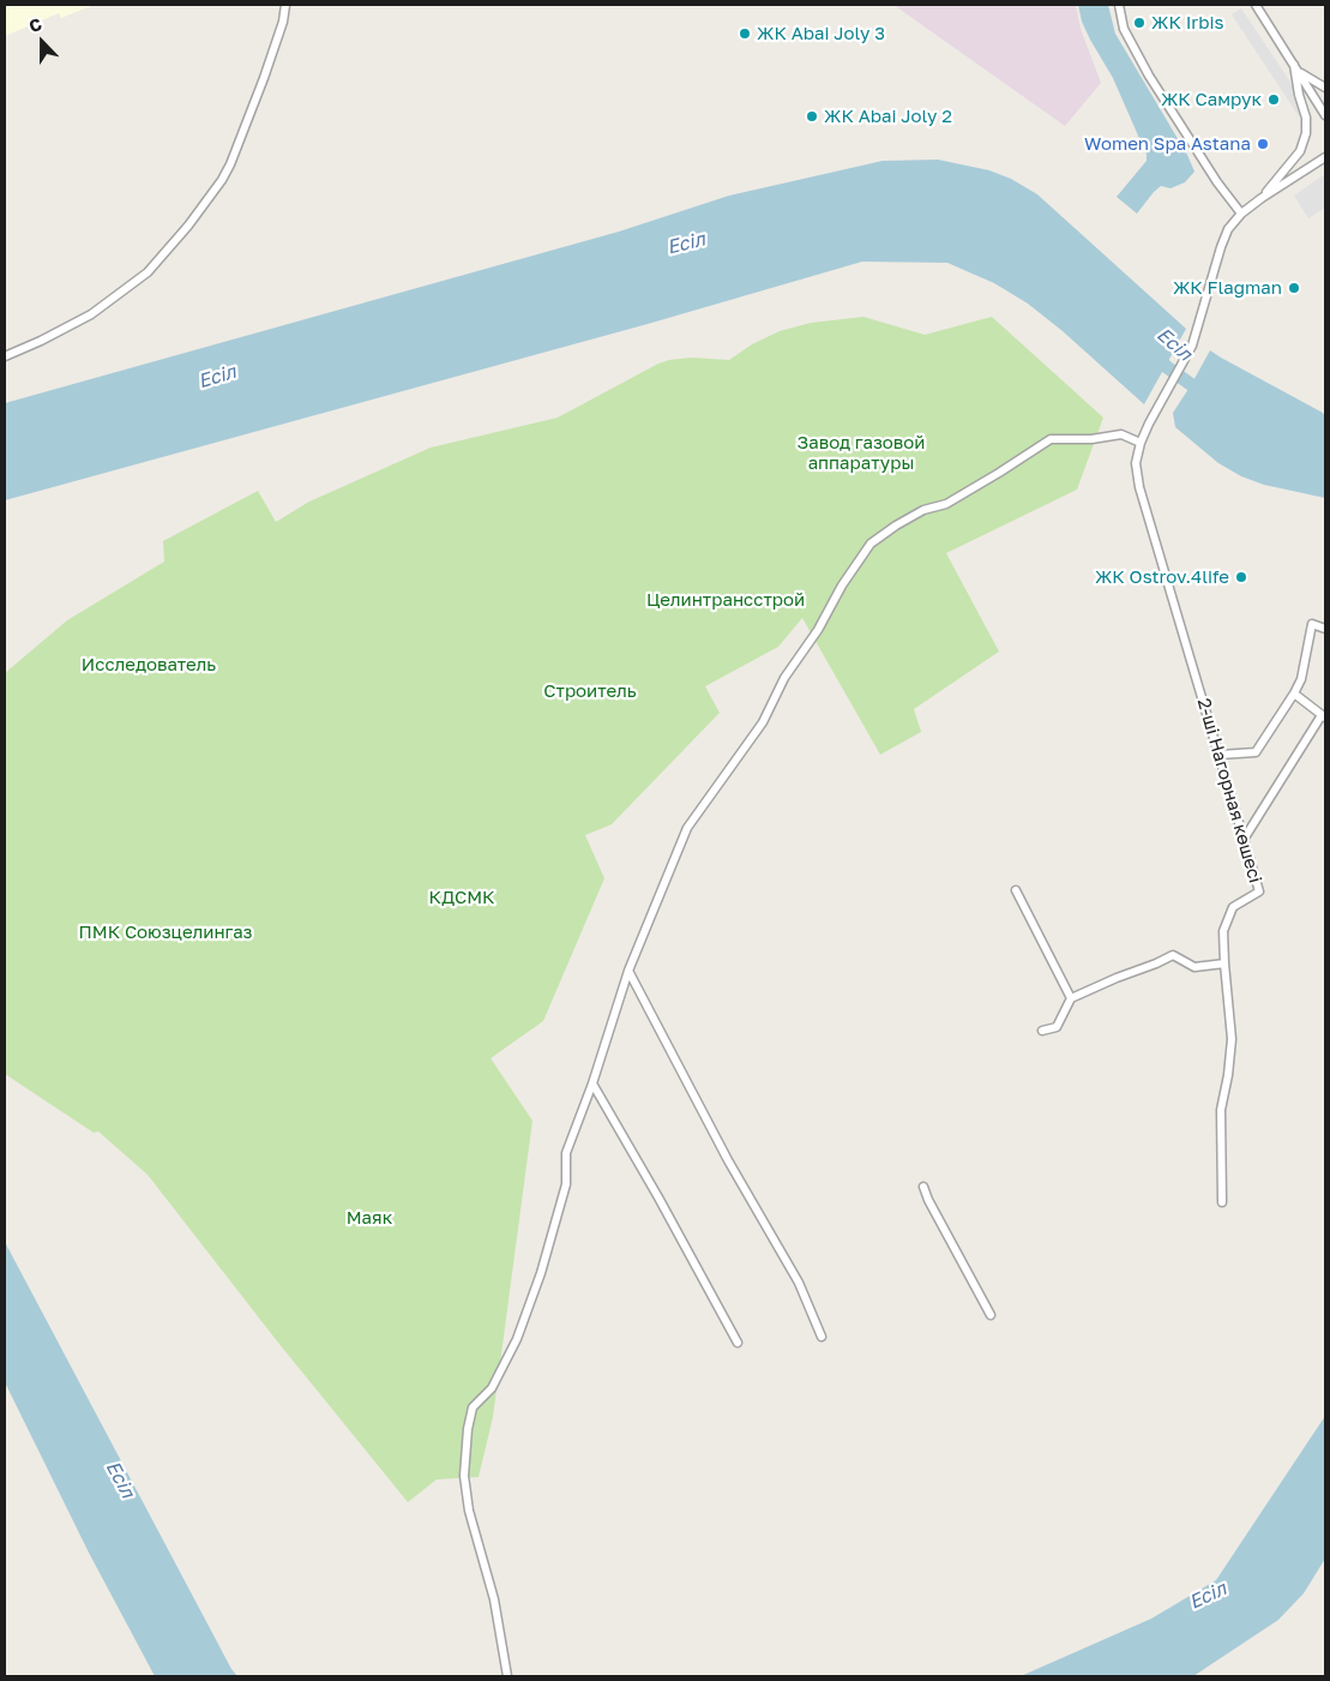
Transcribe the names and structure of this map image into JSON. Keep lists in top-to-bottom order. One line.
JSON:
{"streets":{"street":["2-ші Нагорная көшесі"]},"water":["Есіл"],"parks":["Завод газовой аппаратуры","Целинтрансстрой","Исследователь","Строитель","КДСМК","ПМК Союзцелингаз","Маяк"],"places":["ЖК Irbis","ЖК Abai Joly 3","ЖК Самрук","ЖК Abai Joly 2","Women Spa Astana","ЖК Flagman","ЖК Ostrov.4life"],"north":"top"}
